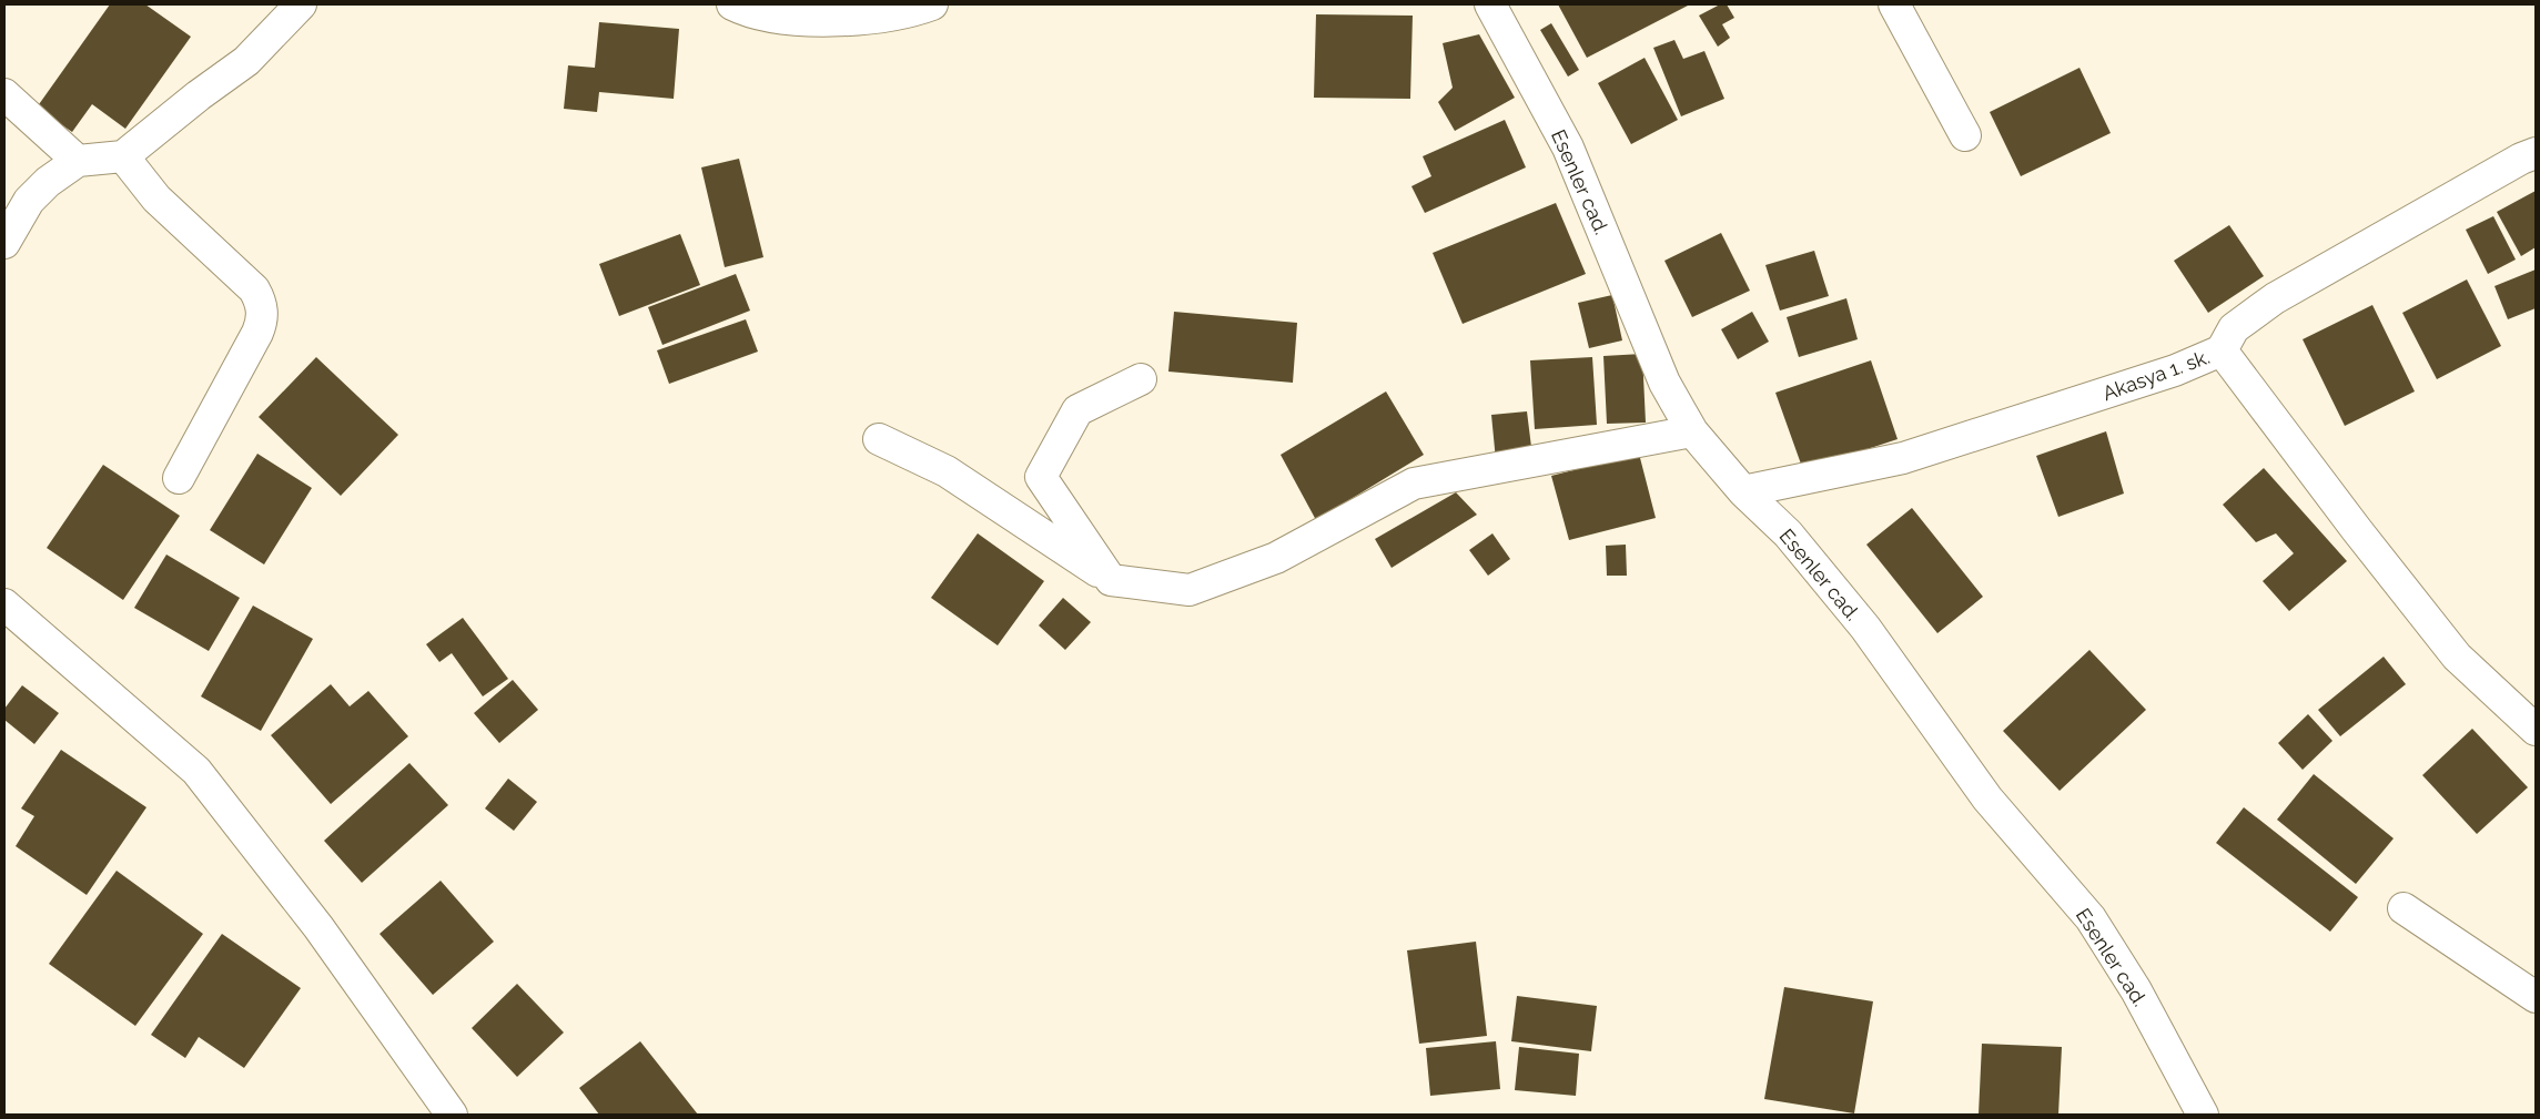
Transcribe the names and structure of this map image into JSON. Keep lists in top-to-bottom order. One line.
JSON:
{"streets":{"street":["Esenler cad.","Akasya 1. sk."]},"crossings":[["Esenler cad.","Akasya 1. sk."]]}
